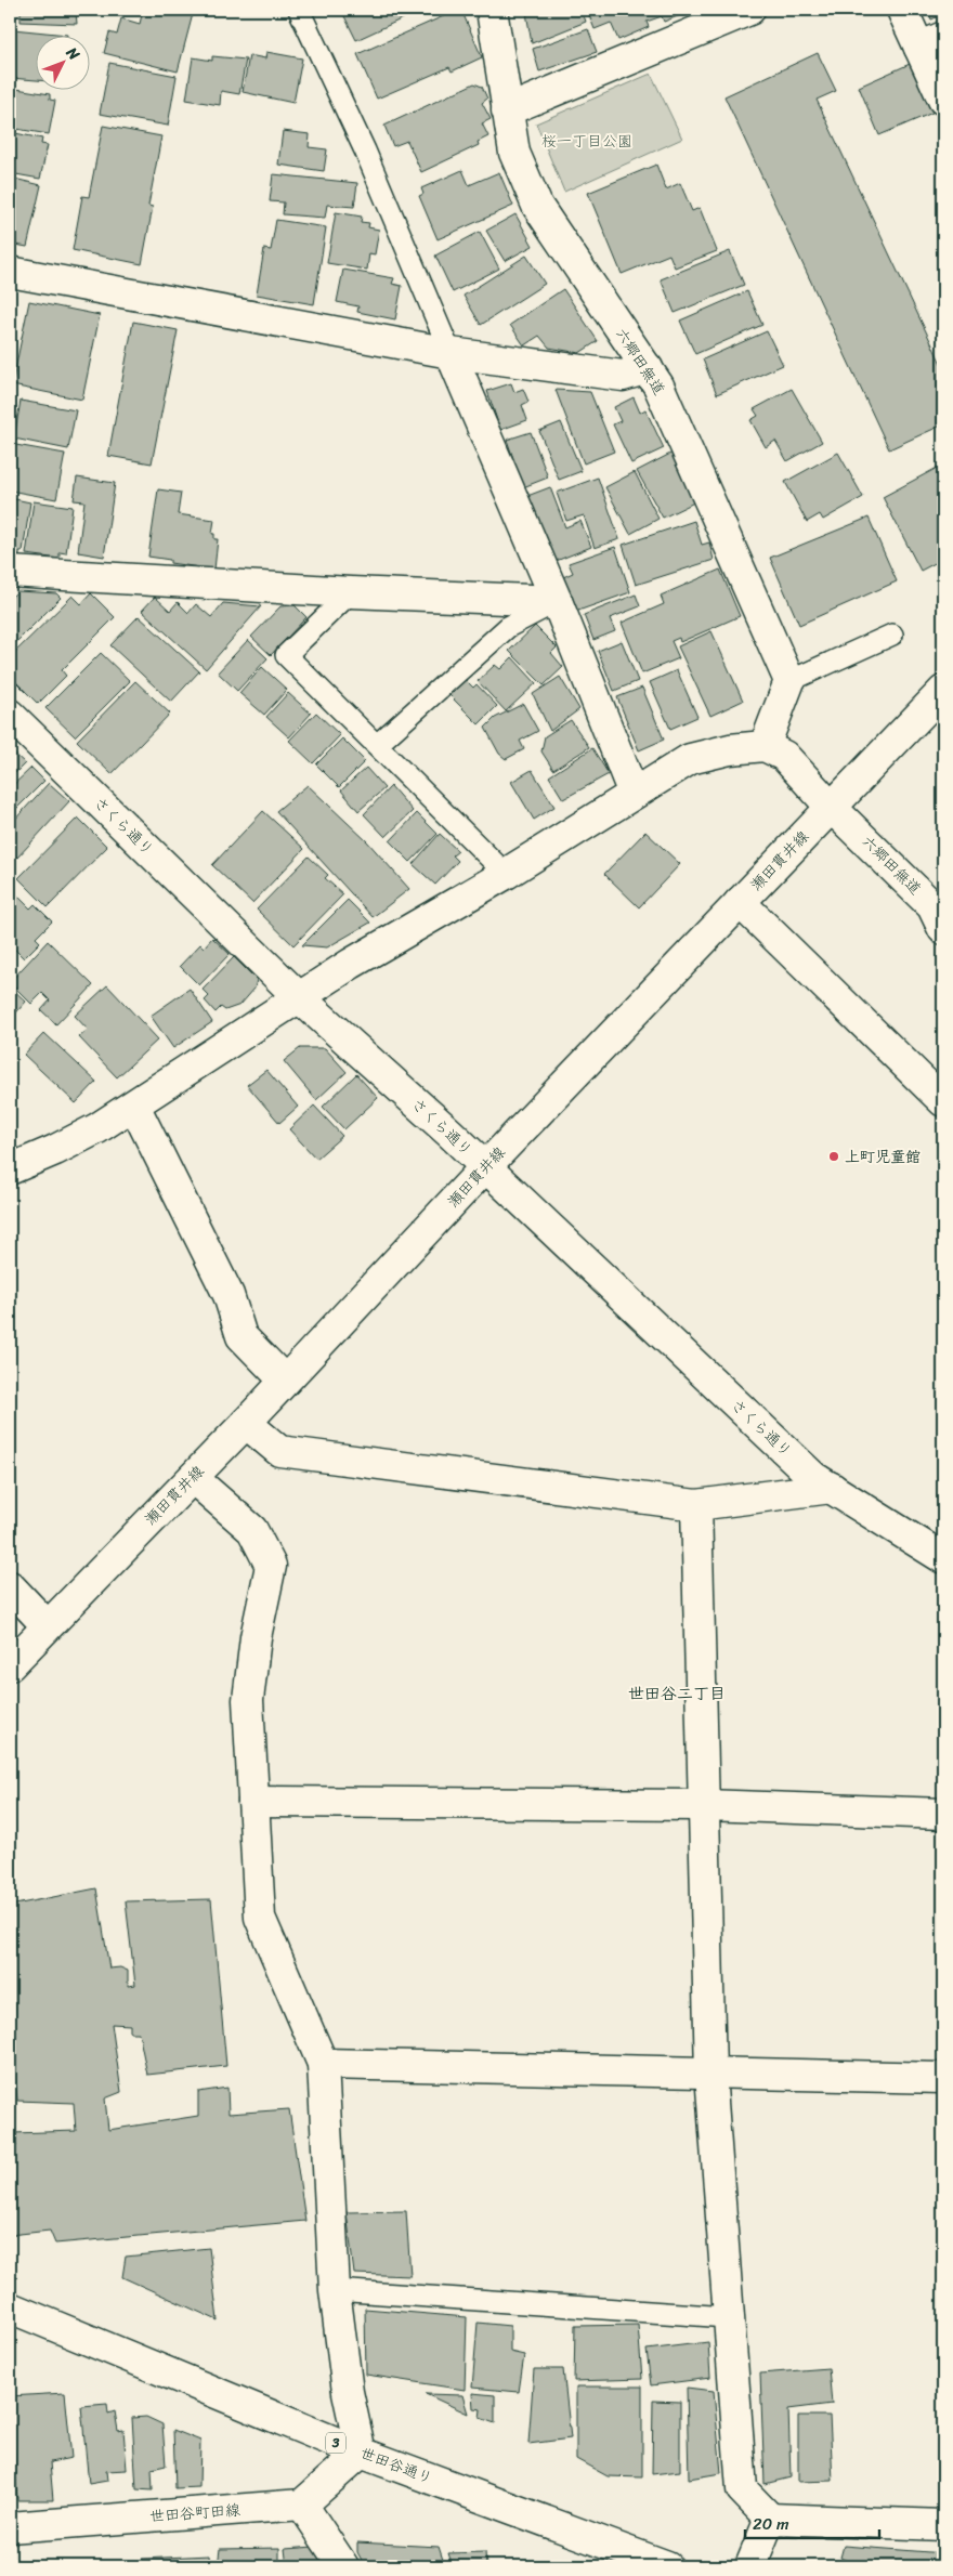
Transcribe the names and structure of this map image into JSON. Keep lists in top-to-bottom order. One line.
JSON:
{"streets":{"street":["六郷田無道","さくら通り","瀬田貫井線","3","世田谷通り","世田谷町田線"]},"crossings":[["六郷田無道","瀬田貫井線"],["さくら通り","瀬田貫井線"],["3","世田谷通り"],["3","世田谷町田線"]],"districts":["世田谷二丁目"],"parks":["桜一丁目公園"],"places":["上町児童館"],"scale_bar":"20 m","north":"top right"}
